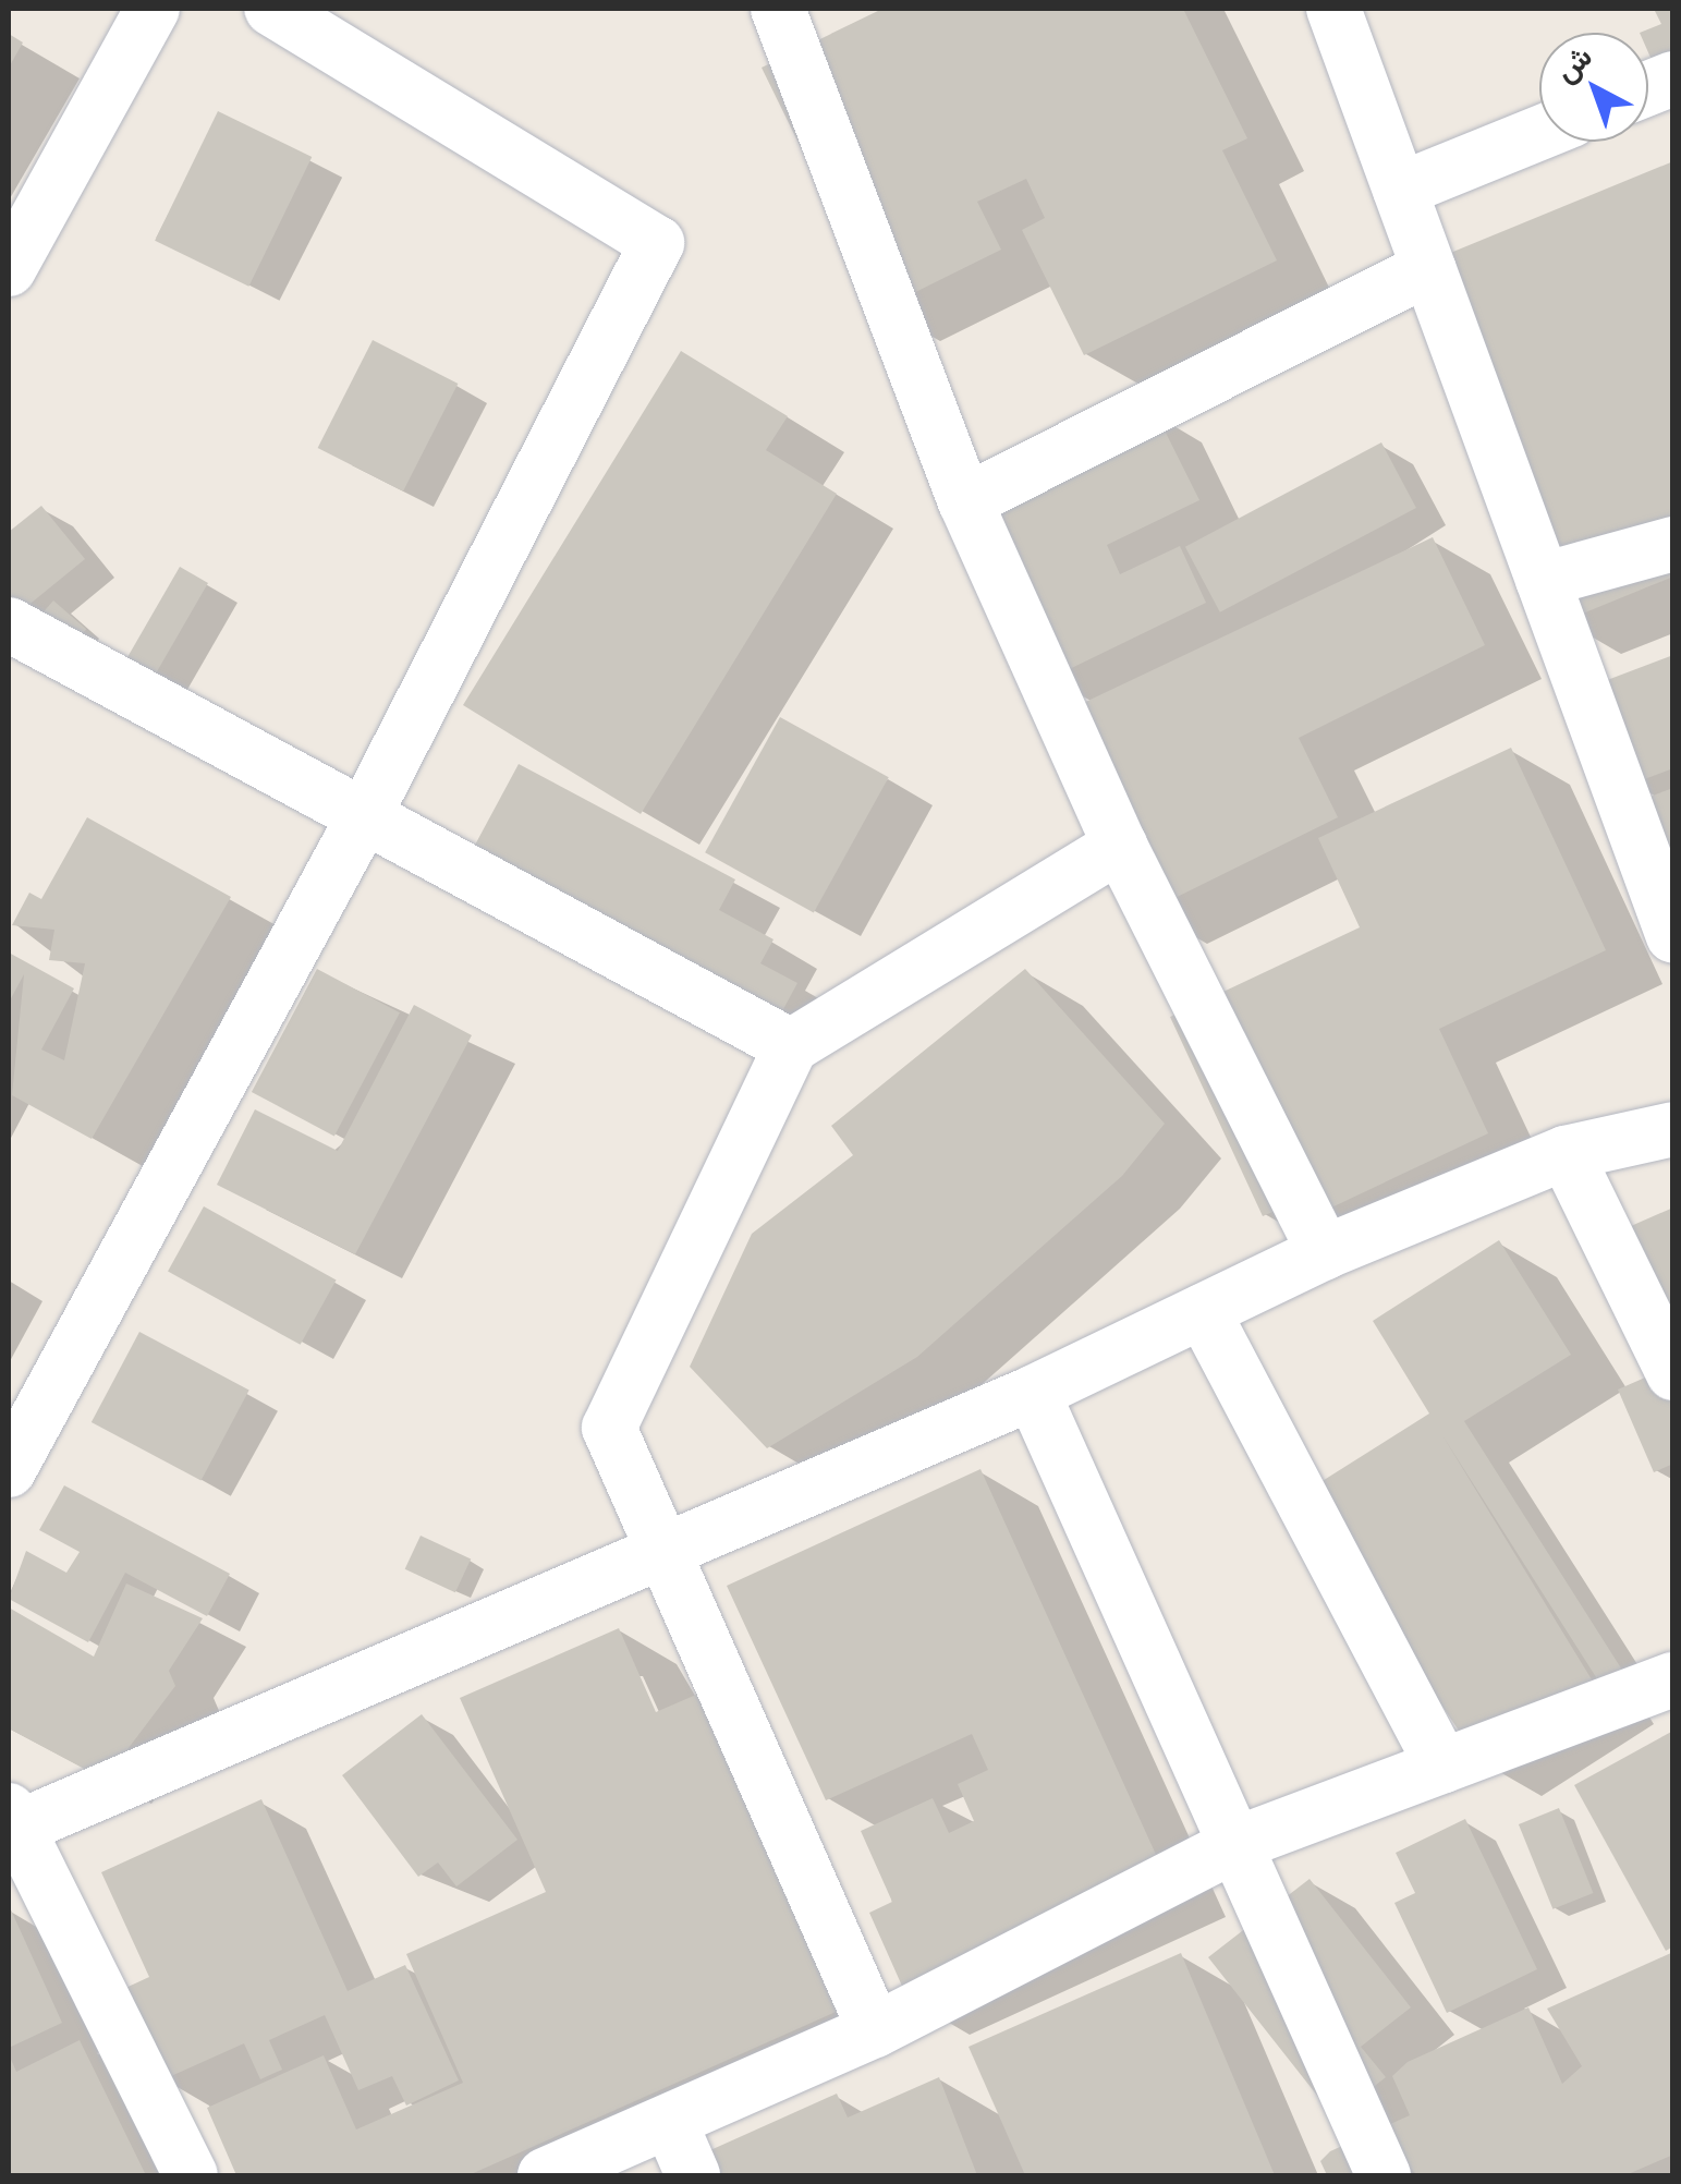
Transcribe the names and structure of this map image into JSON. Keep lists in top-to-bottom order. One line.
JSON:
{"north":"top left"}
